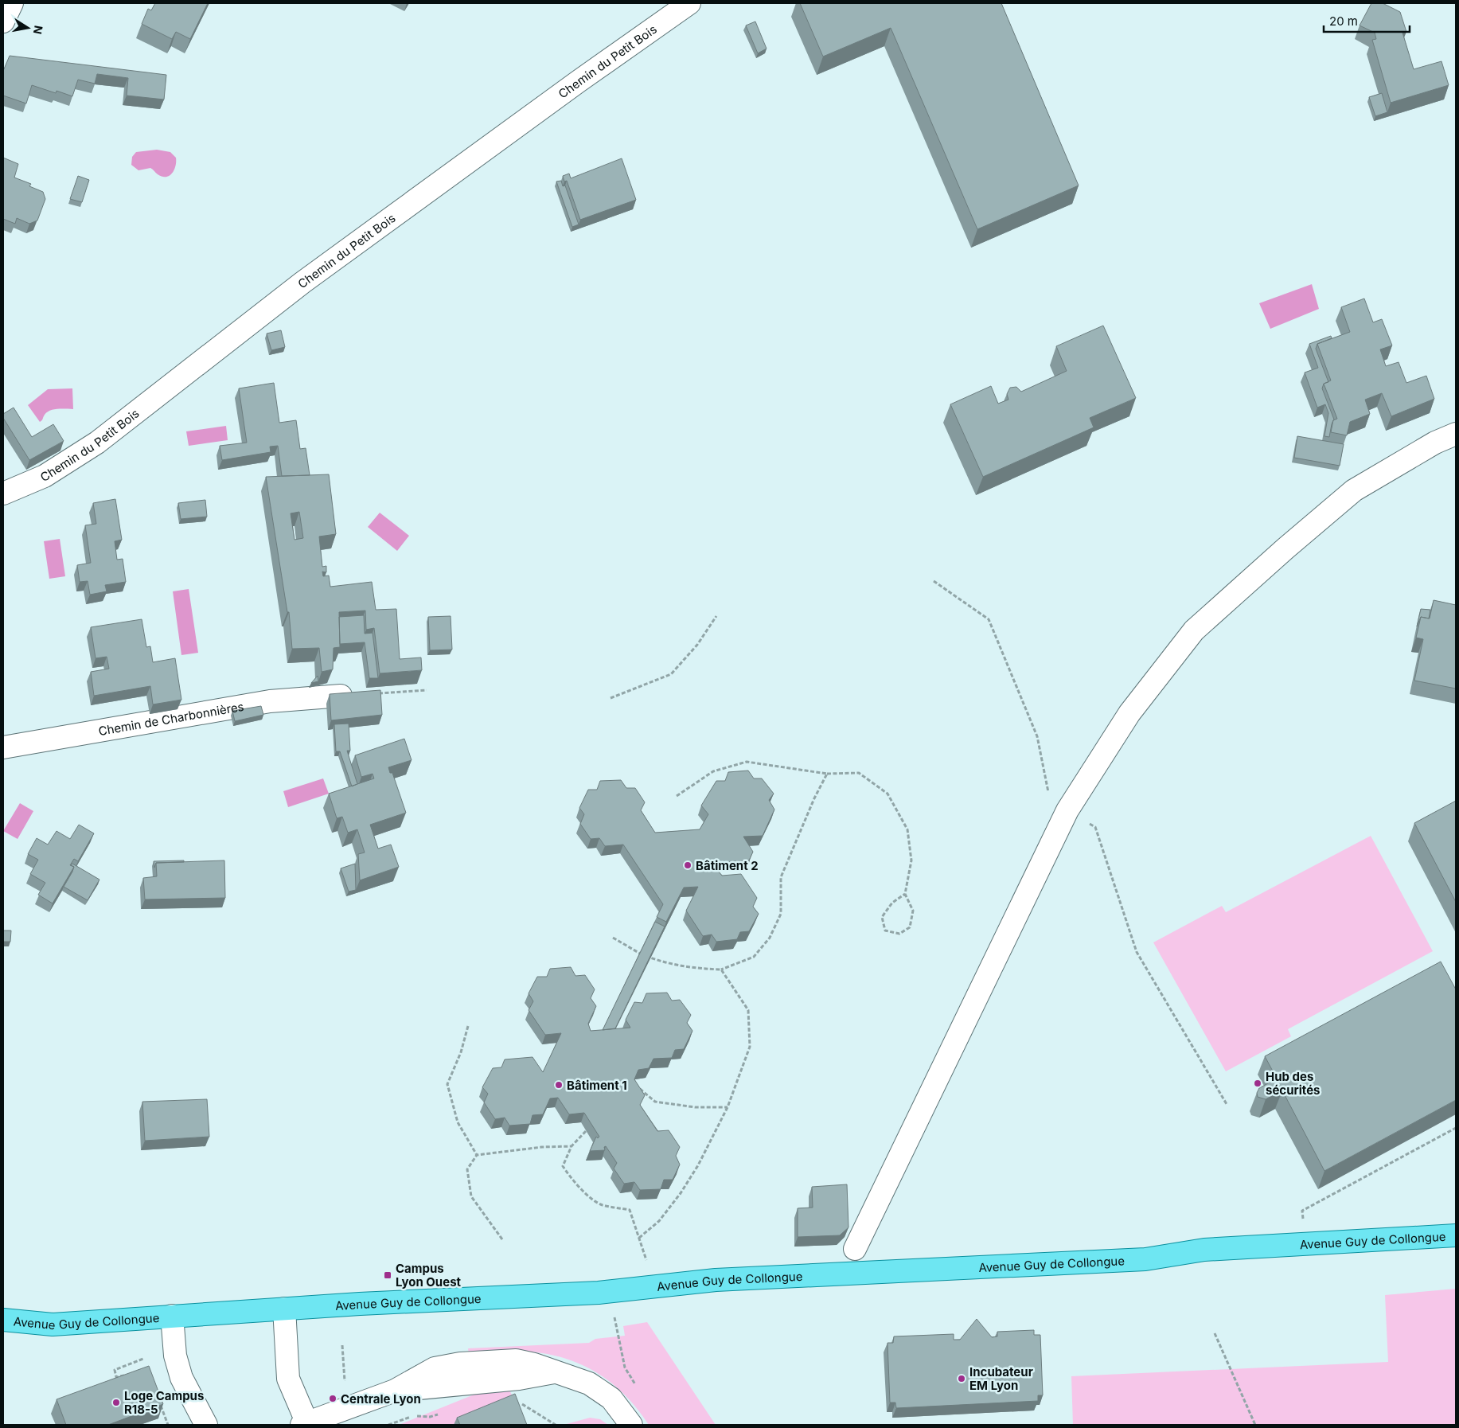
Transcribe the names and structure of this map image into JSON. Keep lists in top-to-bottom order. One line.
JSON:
{"streets":{"main road":["Avenue Guy de Collongue"],"street":["Chemin du Petit Bois","Chemin de Charbonnières"]},"places":{"other":["Bâtiment 2","Hub des sécurités","Bâtiment 1","Incubateur EM Lyon","Centrale Lyon","Loge Campus R18-5"],"transit":["Campus Lyon Ouest"]},"scale_bar":"20 m","north":"right"}
